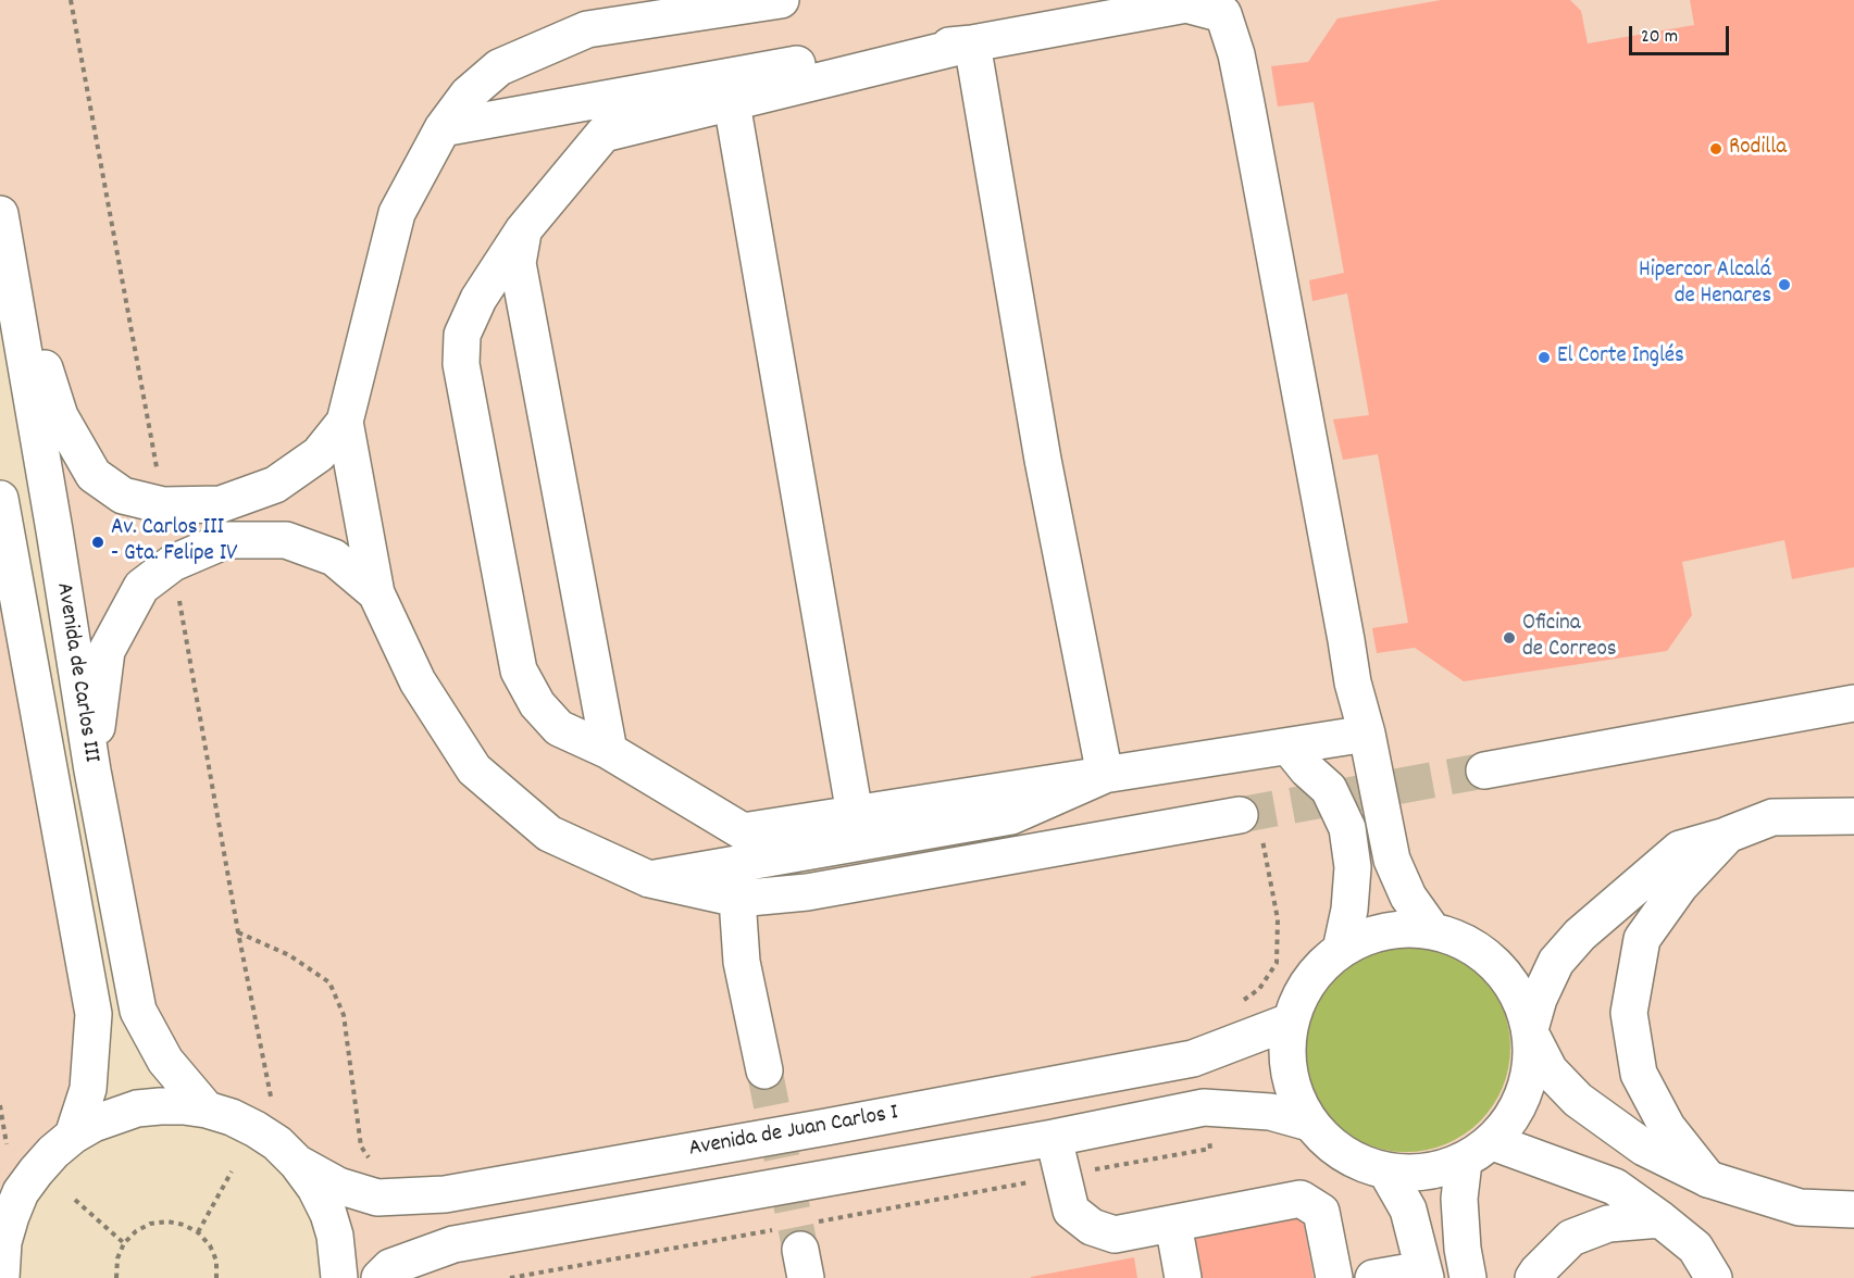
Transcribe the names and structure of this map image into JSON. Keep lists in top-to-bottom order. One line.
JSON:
{"streets":{"main road":["Avenida de Carlos III","Avenida de Juan Carlos I"]},"places":["Rodilla","Hipercor Alcalá de Henares","El Corte Inglés","Av. Carlos III - Gta. Felipe IV","Oficina de Correos"],"scale_bar":"20 m"}
